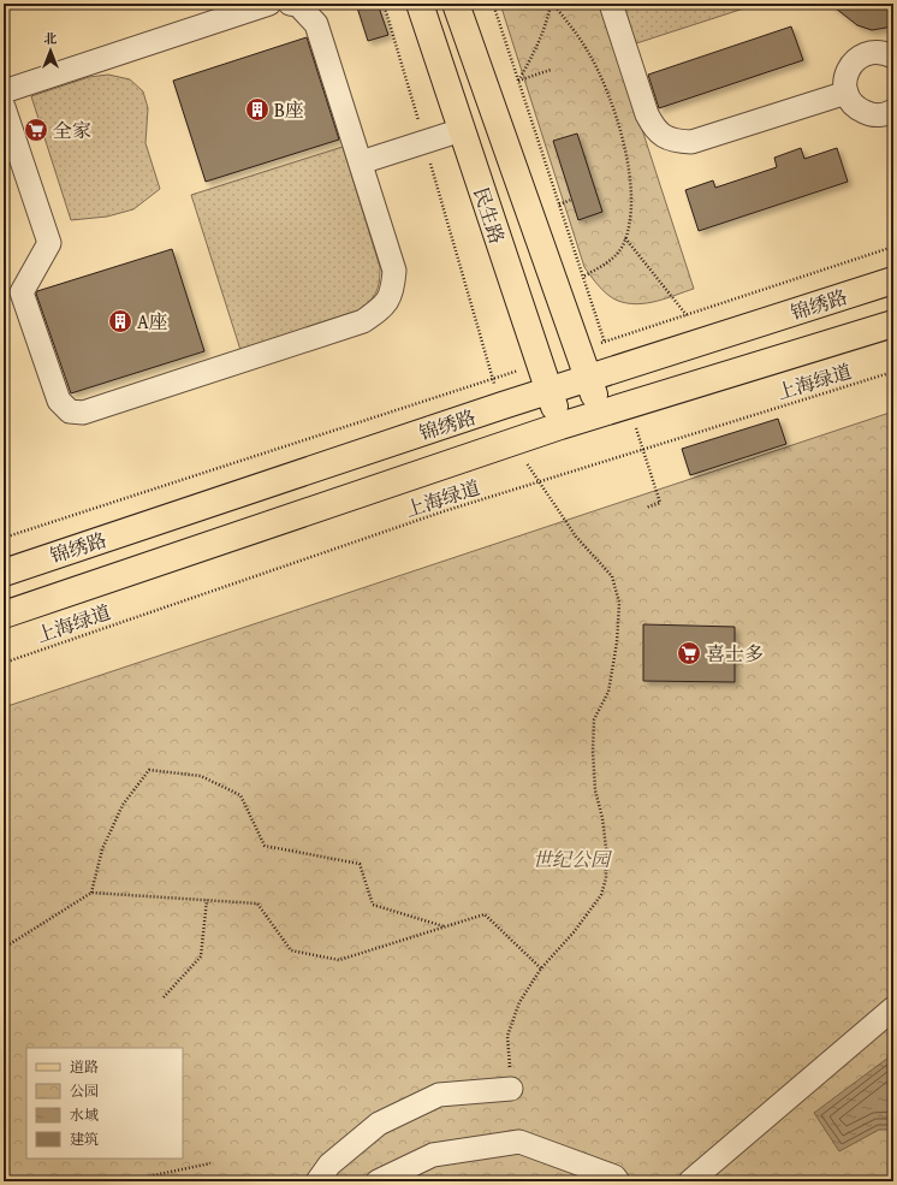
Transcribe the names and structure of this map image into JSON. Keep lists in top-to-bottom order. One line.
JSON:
{"streets":{"main road":["民生路","锦绣路"],"path":["上海绿道"]},"crossings":[["民生路","锦绣路"]],"parks":["世纪公园"],"places":{"building":["B座","A座"],"supermarket":["全家","喜士多"]},"legend":["道路","公园","水域","建筑"],"north":"top"}
